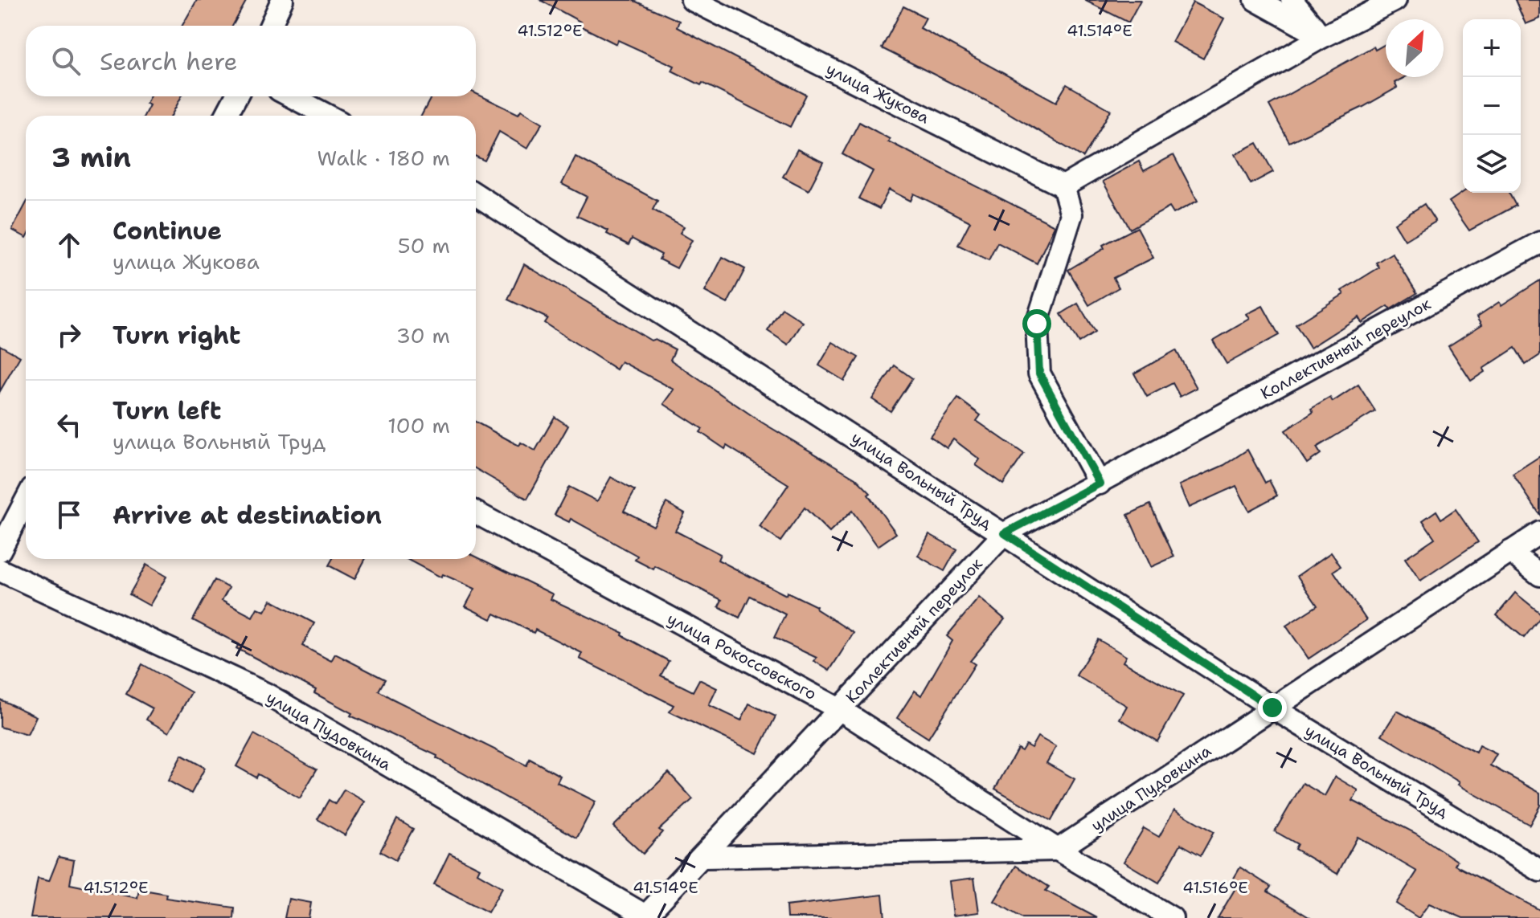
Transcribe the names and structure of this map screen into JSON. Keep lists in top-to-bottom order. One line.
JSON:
{"streets":{"street":["улица Жукова","Коллективный переулок","улица Вольный Труд","улица Рокоссовского","улица Пудовкина"]},"crossings":[["Коллективный переулок","улица Вольный Труд"],["Коллективный переулок","улица Рокоссовского"],["Коллективный переулок","улица Пудовкина"],["улица Вольный Труд","улица Пудовкина"],["улица Рокоссовского","улица Пудовкина"]],"north":"top right","page":{"map_buttons":["+","−"],"search":"Search here","heading":["3 min","Walk · 180 m"],"list":[["Continue","улица Жукова","50 m"],["Turn right","30 m"],["Turn left","улица Вольный Труд","100 m"],"Arrive at destination"]},"coordinates":["41.512°E","41.514°E","41.516°E"]}
